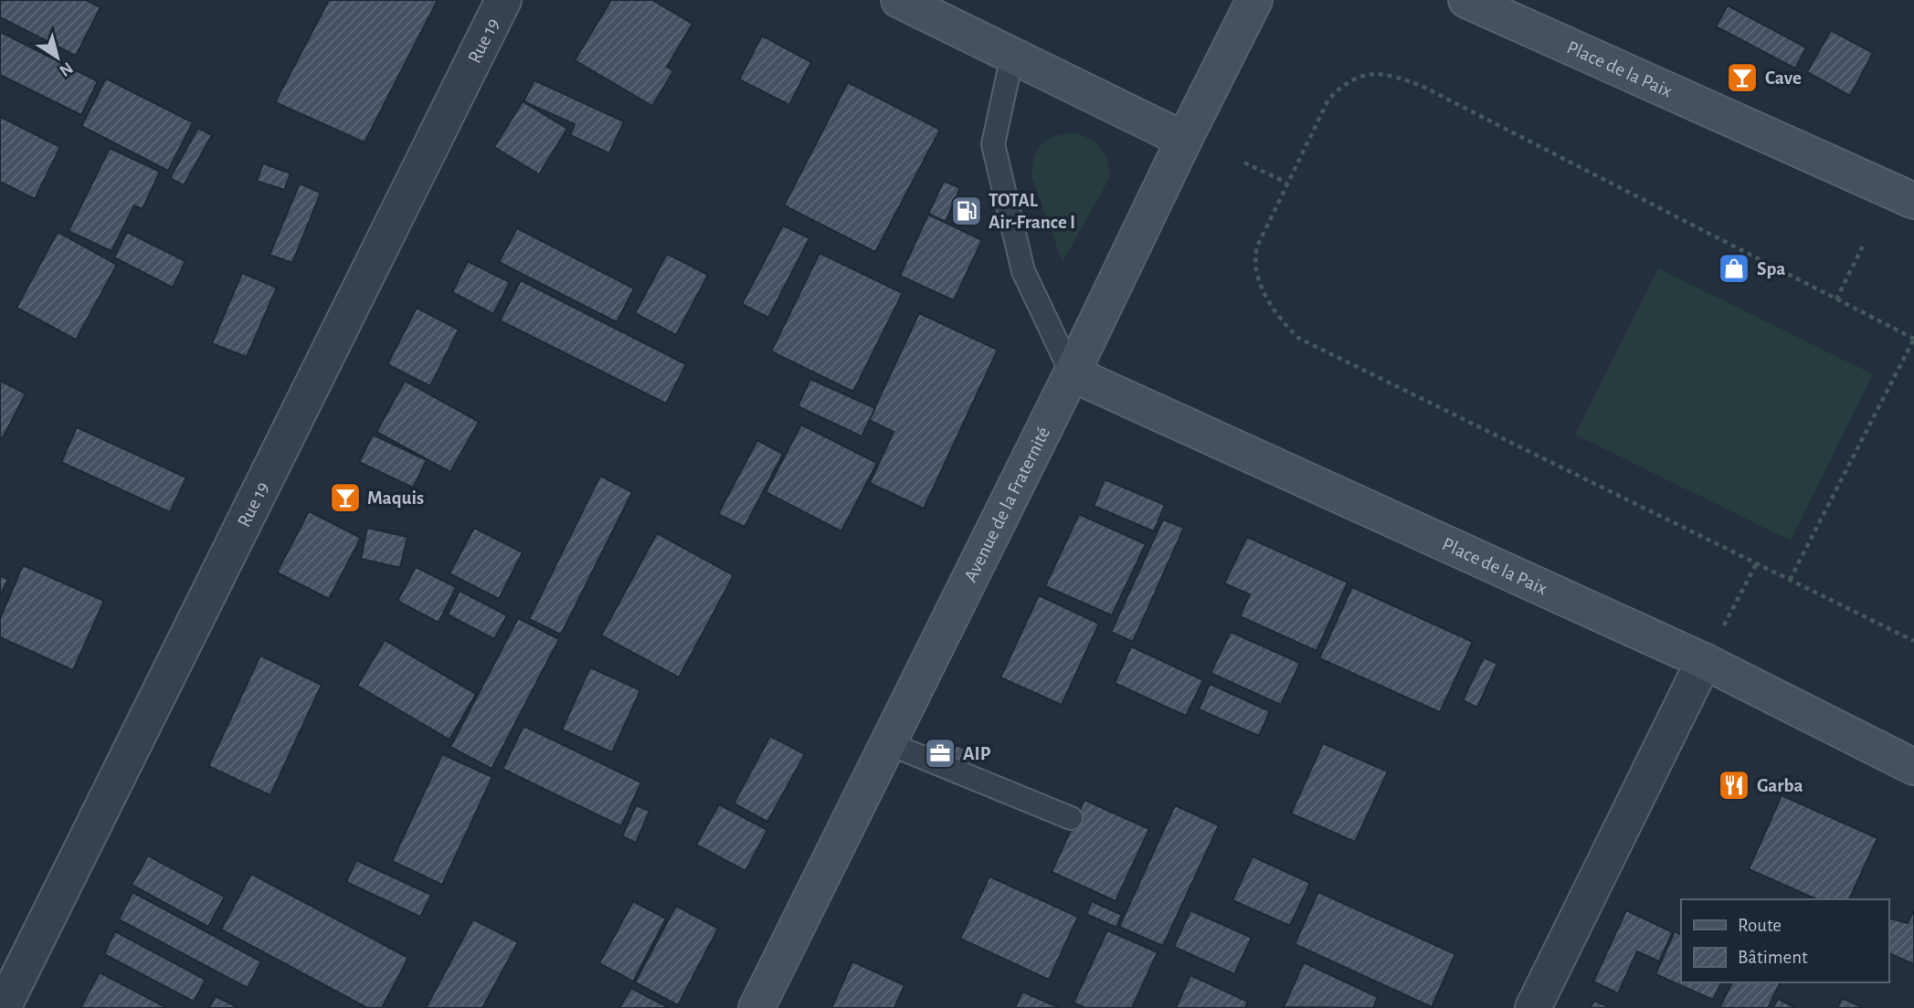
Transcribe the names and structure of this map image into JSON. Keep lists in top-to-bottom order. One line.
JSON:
{"streets":{"main road":["Place de la Paix","Avenue de la Fraternité"],"street":["Rue 19"]},"crossings":[["Place de la Paix","Avenue de la Fraternité"]],"places":{"bar":["Cave","Maquis"],"fuel station":["TOTAL Air-France I"],"shop":["Spa"],"office":["AIP"],"restaurant":["Garba"]},"legend":["Route","Bâtiment"],"north":"bottom right"}
